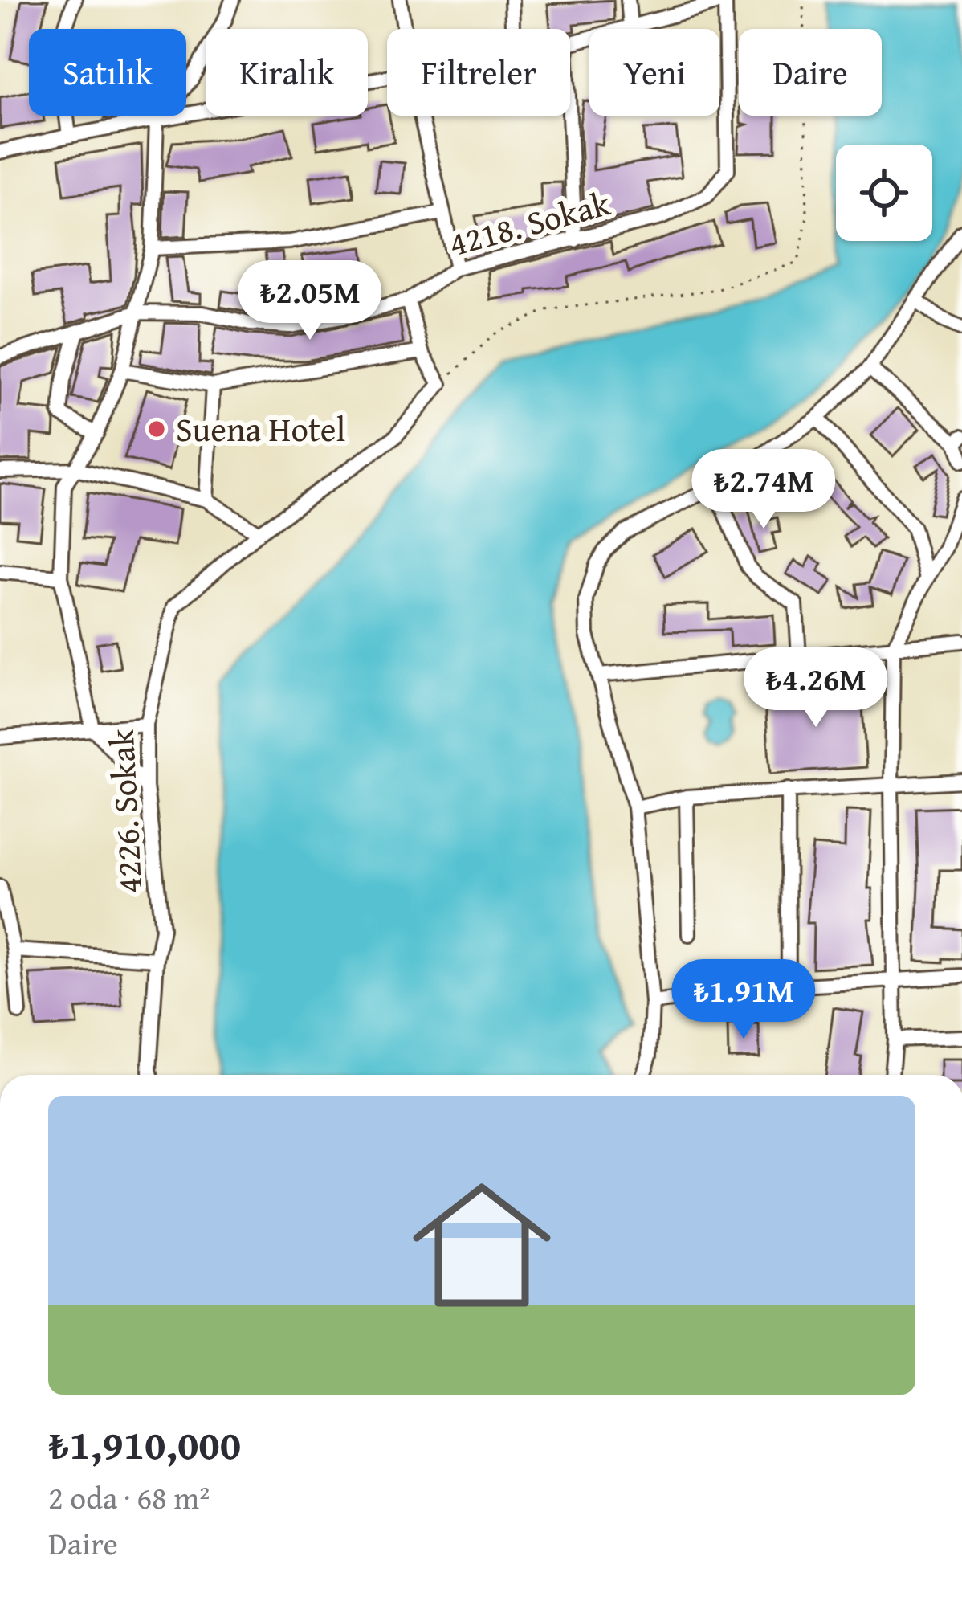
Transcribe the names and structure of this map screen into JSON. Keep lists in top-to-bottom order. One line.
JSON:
{"streets":{"street":["4218. Sokak","4226. Sokak"]},"places":["Suena Hotel"],"page":{"chip":["Satılık","Kiralık","Filtreler","Yeni","Daire"],"price":["₺2.05M","₺2.74M","₺4.26M","₺1.91M"],"list":[{"name":"₺1,910,000","note":"2 oda · 68 m² · Daire"}]}}
